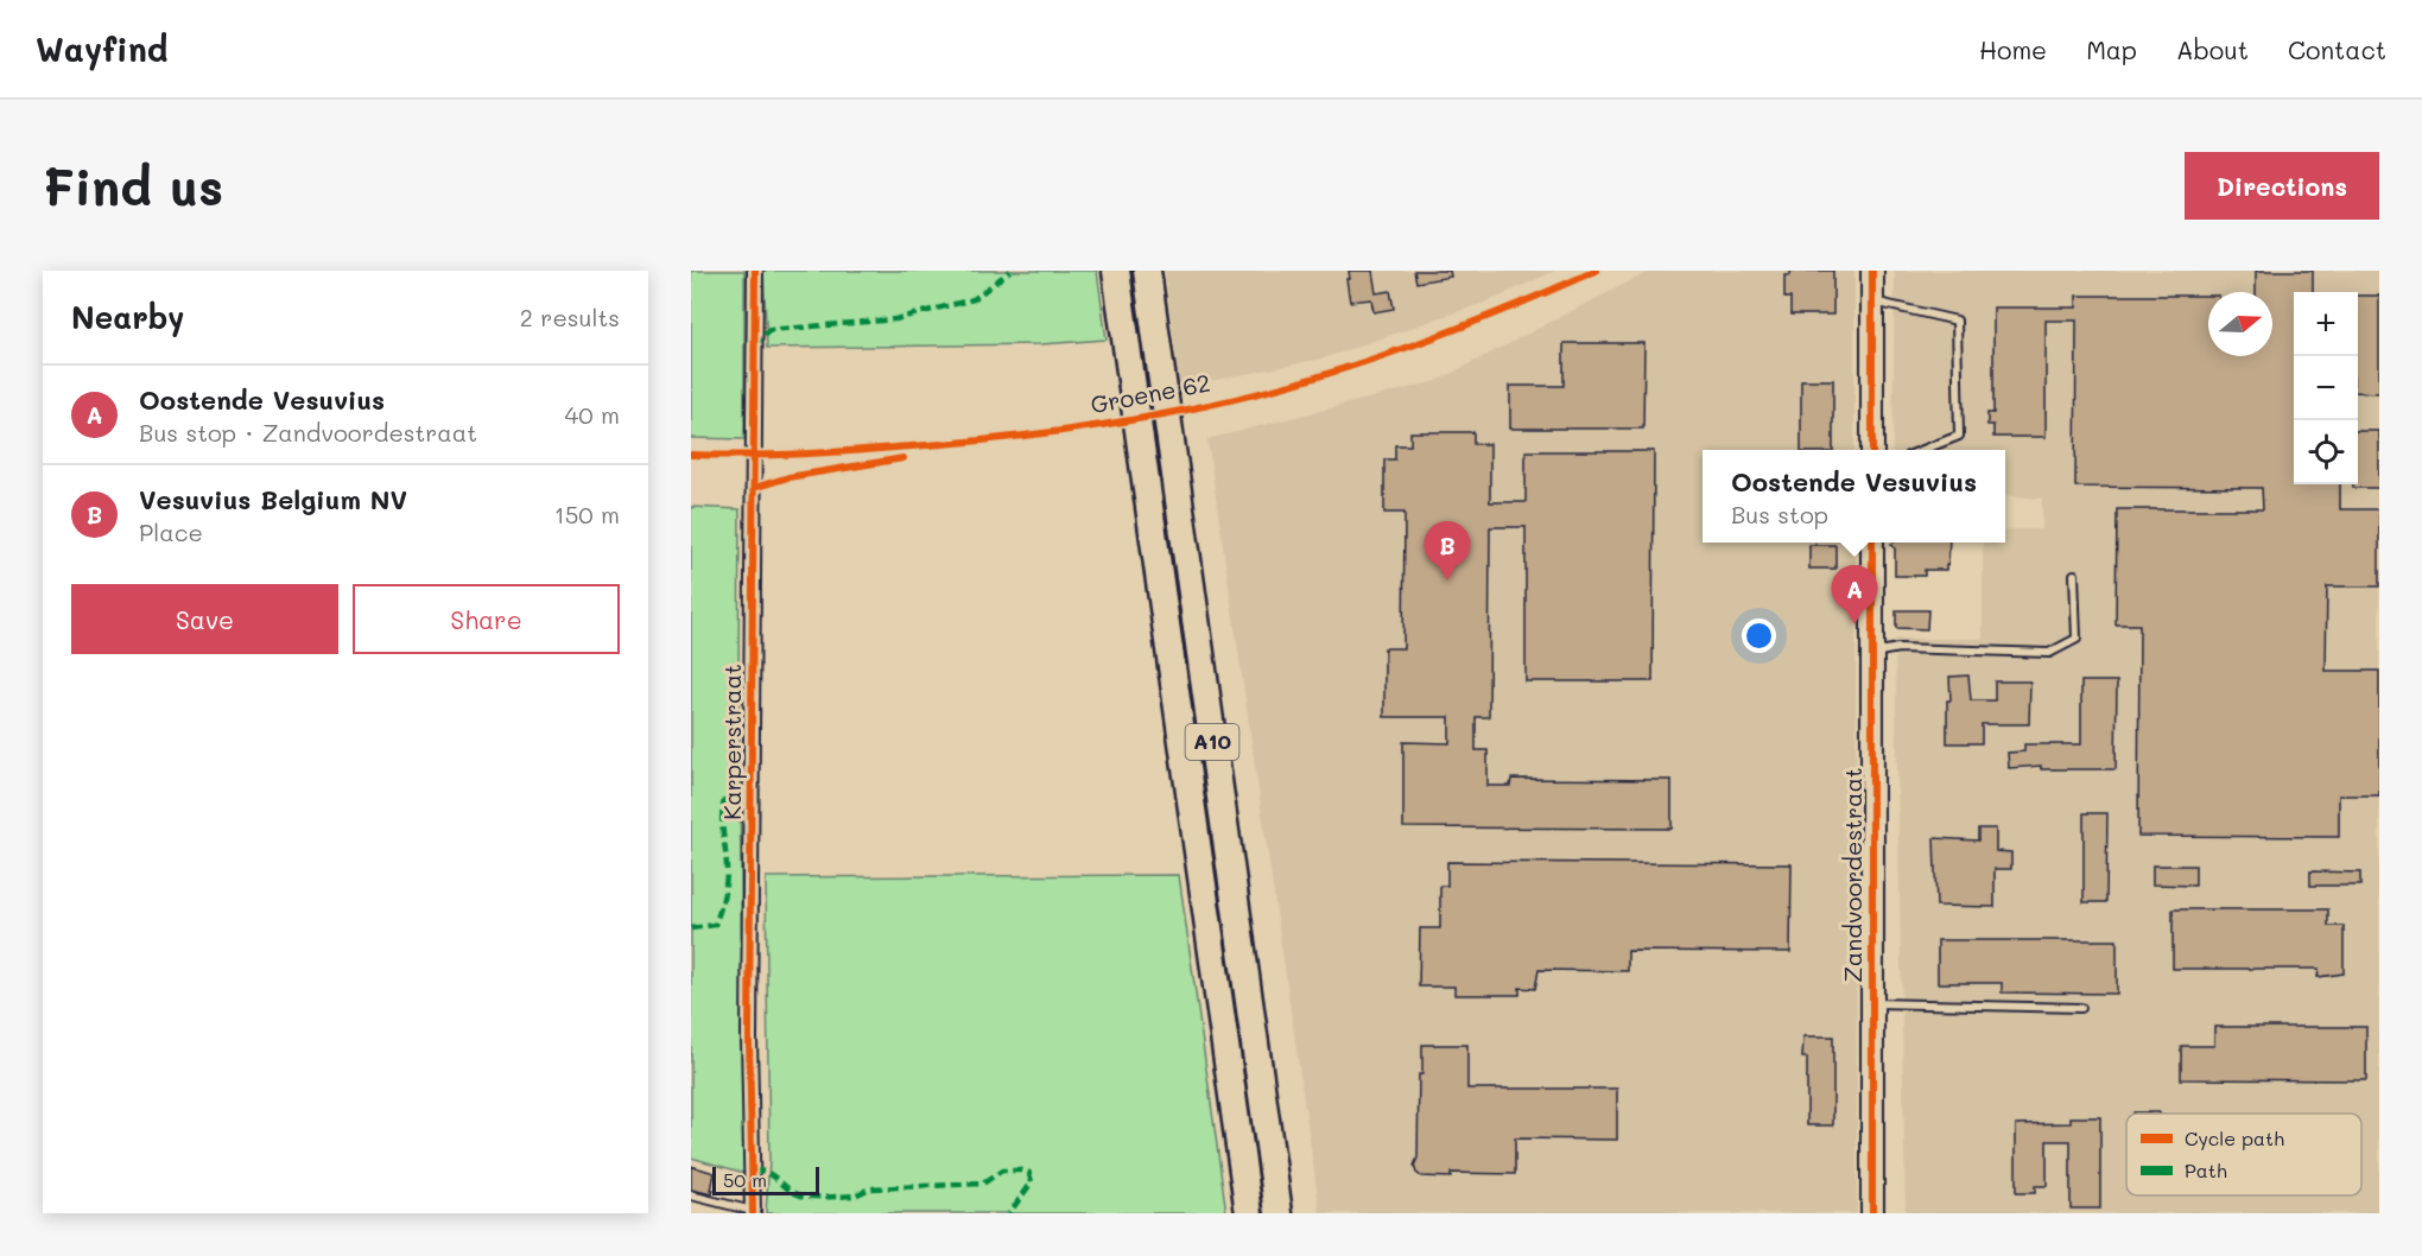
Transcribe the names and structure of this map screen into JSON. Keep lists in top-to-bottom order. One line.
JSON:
{"streets":{"highway":["A10"],"main road":["Zandvoordestraat"],"street":["Karperstraat"],"cycle path":["Groene 62"]},"legend":["Cycle path","Path"],"scale_bar":"50 m","north":"right","page":{"header":"Wayfind","nav":["Home","Map","About","Contact"],"buttons":["Directions",["Save","Share"]],"title":"Find us","heading":["Nearby","2 results"],"map_buttons":["+","−"],"list":[{"mark":"A","name":"Oostende Vesuvius","note":"Bus stop · Zandvoordestraat","value":"40 m"},{"mark":"B","name":"Vesuvius Belgium NV","note":"Place","value":"150 m"}],"popup":["Oostende Vesuvius","Bus stop"],"pins":["B","A"],"scale":"50 m"}}
